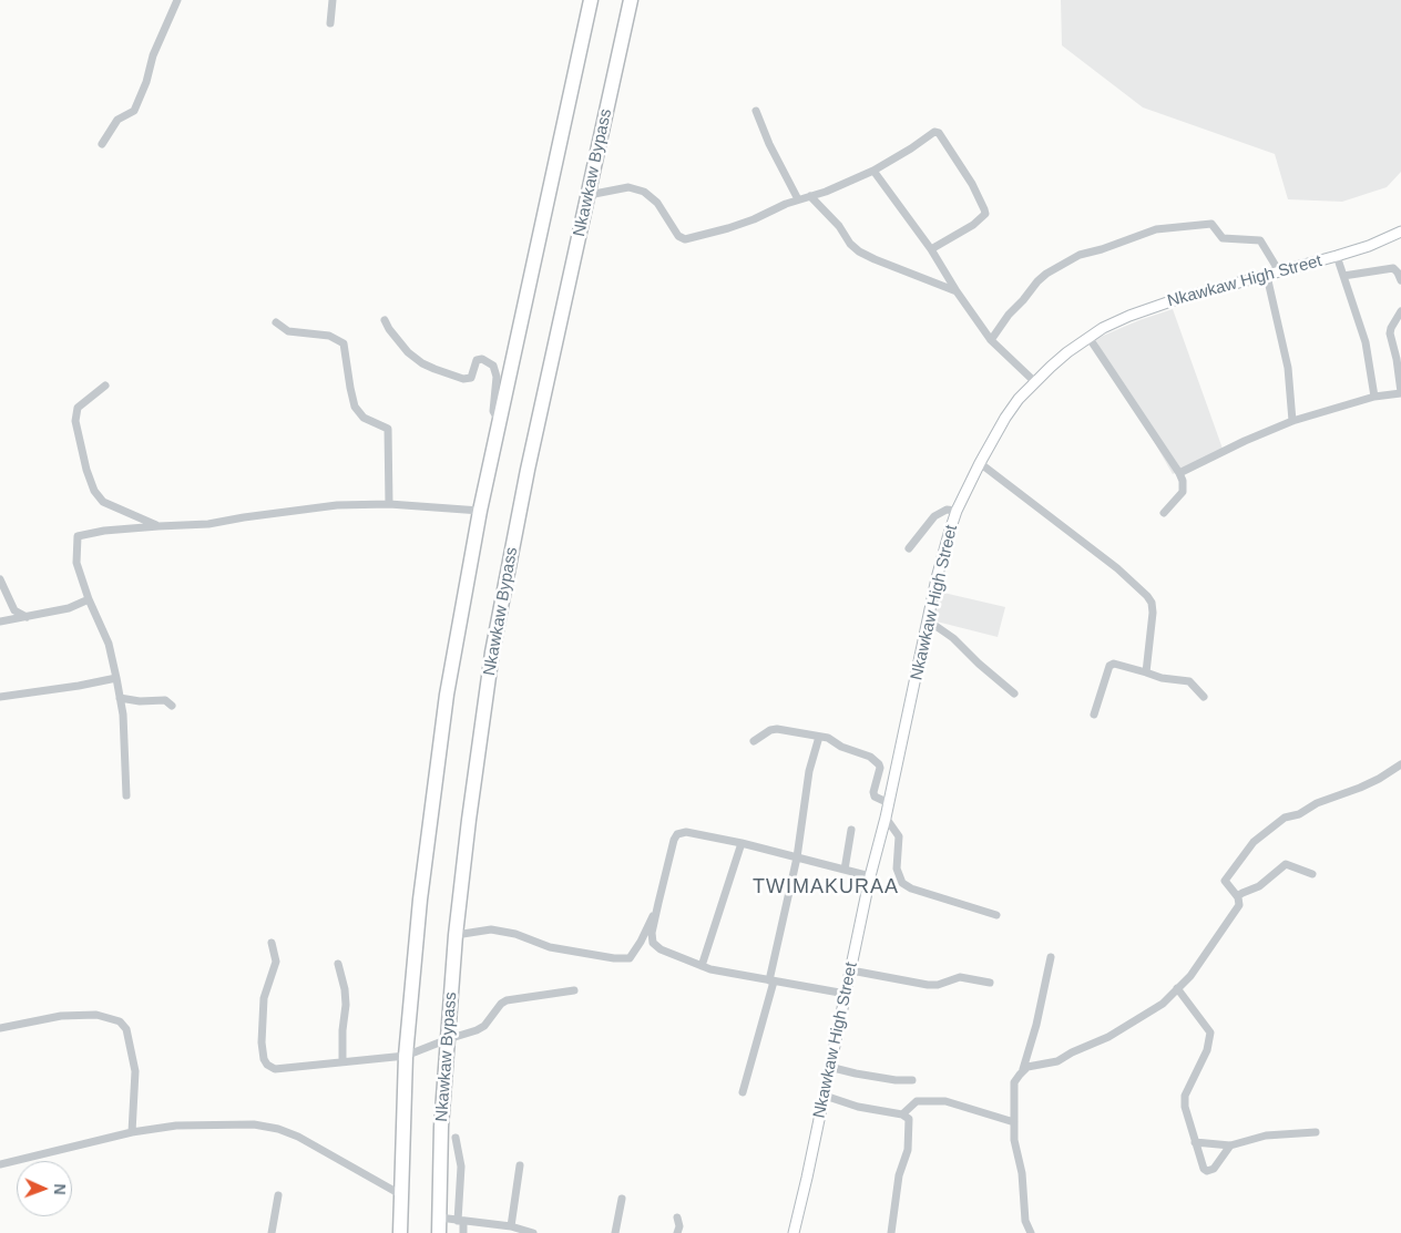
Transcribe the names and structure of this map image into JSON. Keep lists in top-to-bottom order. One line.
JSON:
{"streets":{"highway":["Nkawkaw Bypass"],"main road":["Nkawkaw High Street"]},"districts":["TWIMAKURAA"],"north":"right"}
